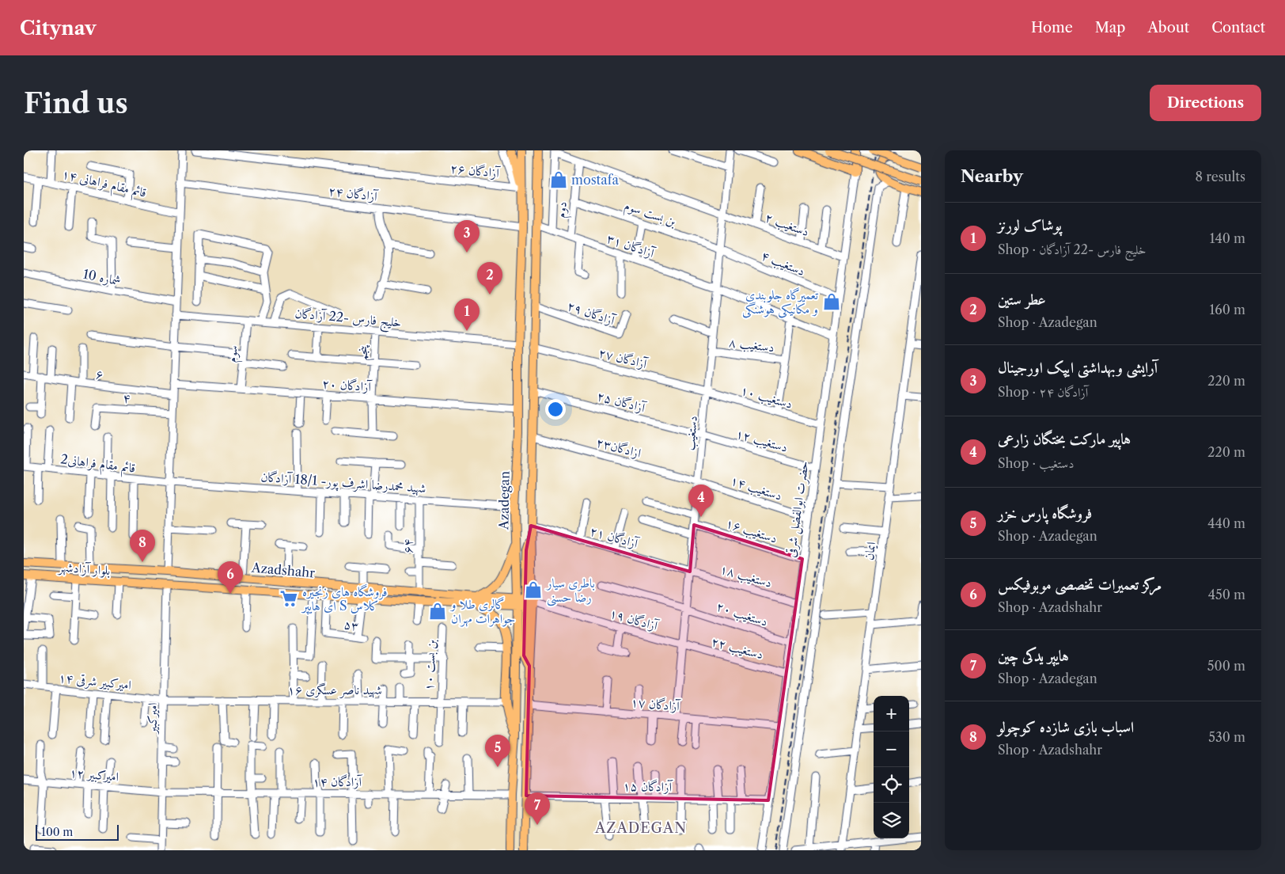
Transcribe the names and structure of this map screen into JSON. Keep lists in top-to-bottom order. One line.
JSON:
{"streets":{"main road":["Azadegan","بلوار آزادشهر","Azadshahr"],"street":["۲۶ آزادگان","۱۴ قائم مقام فراهانی","۲۴ آزادگان","دوم","بن بست سوم","دستغیب ۲","۳۱ آزادگان","دستغیب ۴","شماره 10","۲۹ آزادگان","خلیج فارس -22 آزادگان","دستغیب ۸","پنجم","سوم","۲۷ آزادگان","۶","۲۰ آزادگان","دستغیب ۱۰","۴","۲۵ آزادگان","دستغیب","دستغیب ۱۲","۲۳ازادگان","2قائم مقام فراهانی","شهید محمدرضا اشرف پور- 18/1 آزادگان","دستغیب ۱۴","حضرت ابوالفضل شرقی","دستغیب ۱۶","۲۱ آزادگان","۶۴","ایمان","دستغیب ۱۸","دستغیب ۲۰","۱۹ آزادگان","۵۳","دستغیب ۲۲","بن بست ۱۰","۱۴ امیرکبیر شرقی","۱۶ شهید ناصر عسگری","۱۷ آزادگان","امیرکبیر","امیرکبیر ۱۲","۱۴ آزادگان","۱۵ آزادگان"]},"crossings":[["۲۶ آزادگان","Azadegan"],["۲۴ آزادگان","Azadegan"],["دوم","بن بست سوم"],["دوم","دستغیب ۲"],["دوم","۳۱ آزادگان"],["بن بست سوم","دستغیب ۴"],["بن بست سوم","دستغیب"],["دستغیب ۲","دستغیب"],["دستغیب ۲","حضرت ابوالفضل شرقی"],["۳۱ آزادگان","دستغیب"],["۳۱ آزادگان","Azadegan"],["۳۱ آزادگان","حضرت ابوالفضل شرقی"],["دستغیب ۴","دستغیب"],["دستغیب ۴","حضرت ابوالفضل شرقی"],["۲۹ آزادگان","Azadegan"],["خلیج فارس -22 آزادگان","پنجم"],["خلیج فارس -22 آزادگان","سوم"],["خلیج فارس -22 آزادگان","Azadegan"],["دستغیب ۸","دستغیب ۱۰"],["دستغیب ۸","دستغیب"],["پنجم","۲۰ آزادگان"],["سوم","۲۰ آزادگان"],["۲۷ آزادگان","دستغیب ۱۰"],["۲۷ آزادگان","دستغیب"],["۲۷ آزادگان","Azadegan"],["۲۰ آزادگان","Azadegan"],["دستغیب ۱۰","دستغیب"],["دستغیب ۱۰","حضرت ابوالفضل شرقی"],["۲۵ آزادگان","دستغیب"],["۲۵ آزادگان","دستغیب ۱۲"],["۲۵ آزادگان","Azadegan"],["دستغیب","دستغیب ۱۲"],["دستغیب","۲۳ازادگان"],["دستغیب","دستغیب ۱۴"],["دستغیب","دستغیب ۱۶"],["دستغیب","۲۱ آزادگان"],["دستغیب","دستغیب ۱۸"],["دستغیب","دستغیب ۲۰"],["دستغیب","۱۹ آزادگان"],["دستغیب","دستغیب ۲۲"],["دستغیب","۱۷ آزادگان"],["دستغیب ۱۲","حضرت ابوالفضل شرقی"],["۲۳ازادگان","دستغیب ۱۴"],["۲۳ازادگان","Azadegan"],["2قائم مقام فراهانی","شهید محمدرضا اشرف پور- 18/1 آزادگان"],["شهید محمدرضا اشرف پور- 18/1 آزادگان","Azadegan"],["شهید محمدرضا اشرف پور- 18/1 آزادگان","۶۴"],["دستغیب ۱۴","حضرت ابوالفضل شرقی"],["Azadegan","۲۱ آزادگان"],["Azadegan","Azadshahr"],["Azadegan","۱۹ آزادگان"],["Azadegan","۱۷ آزادگان"],["Azadegan","۱۴ آزادگان"],["Azadegan","۱۵ آزادگان"],["حضرت ابوالفضل شرقی","دستغیب ۱۶"],["حضرت ابوالفضل شرقی","دستغیب ۱۸"],["حضرت ابوالفضل شرقی","دستغیب ۲۰"],["حضرت ابوالفضل شرقی","دستغیب ۲۲"],["حضرت ابوالفضل شرقی","۱۷ آزادگان"],["حضرت ابوالفضل شرقی","۱۵ آزادگان"],["۲۱ آزادگان","دستغیب ۱۸"],["۶۴","Azadshahr"],["بلوار آزادشهر","Azadshahr"],["بلوار آزادشهر","امیرکبیر"],["Azadshahr","۱۹ آزادگان"],["Azadshahr","۵۳"],["Azadshahr","امیرکبیر"],["۱۹ آزادگان","دستغیب ۲۲"],["بن بست ۱۰","۱۶ شهید ناصر عسگری"],["۱۴ امیرکبیر شرقی","۱۶ شهید ناصر عسگری"],["۱۴ امیرکبیر شرقی","امیرکبیر"],["۱۶ شهید ناصر عسگری","امیرکبیر"],["امیرکبیر","امیرکبیر ۱۲"],["امیرکبیر","۱۴ آزادگان"],["امیرکبیر ۱۲","۱۴ آزادگان"]],"districts":["AZADEGAN"],"places":{"shop":["mostafa","تعمیرگاه جلوبندی و مکانیکی هوشنگی","باطری سیار رضا حسنی","گالری طلا و جواهرات مهران"],"supermarket":["فروشگاه های زنجیره ای هایپر S کلاس"]},"scale_bar":"100 m","page":{"header":"Citynav","nav":["Home","Map","About","Contact"],"buttons":"Directions","title":"Find us","heading":["Nearby","8 results"],"list":[{"mark":"1","name":"پوشاک لورنز","note":"Shop · خلیج فارس -22 آزادگان","value":"140 m"},{"mark":"2","name":"عطر ستین","note":"Shop · Azadegan","value":"160 m"},{"mark":"3","name":"آرایشی وبهداشتی ایپک اورجینال","note":"Shop · ۲۴ آزادگان","value":"220 m"},{"mark":"4","name":"هاپیر مارکت بختگان زارعی","note":"Shop · دستغیب","value":"220 m"},{"mark":"5","name":"فروشگاه پارس خزر","note":"Shop · Azadegan","value":"440 m"},{"mark":"6","name":"مرکز تعمیرات تخصصی موبوفیکس","note":"Shop · Azadshahr","value":"450 m"},{"mark":"7","name":"هایپر یدکی چین","note":"Shop · Azadegan","value":"500 m"},{"mark":"8","name":"اسباب بازی شازده کوچولو","note":"Shop · Azadshahr","value":"530 m"}],"pins":["3","2","1","4","8","6","5","7"],"map_buttons":["+","−"],"scale":"100 m"}}
